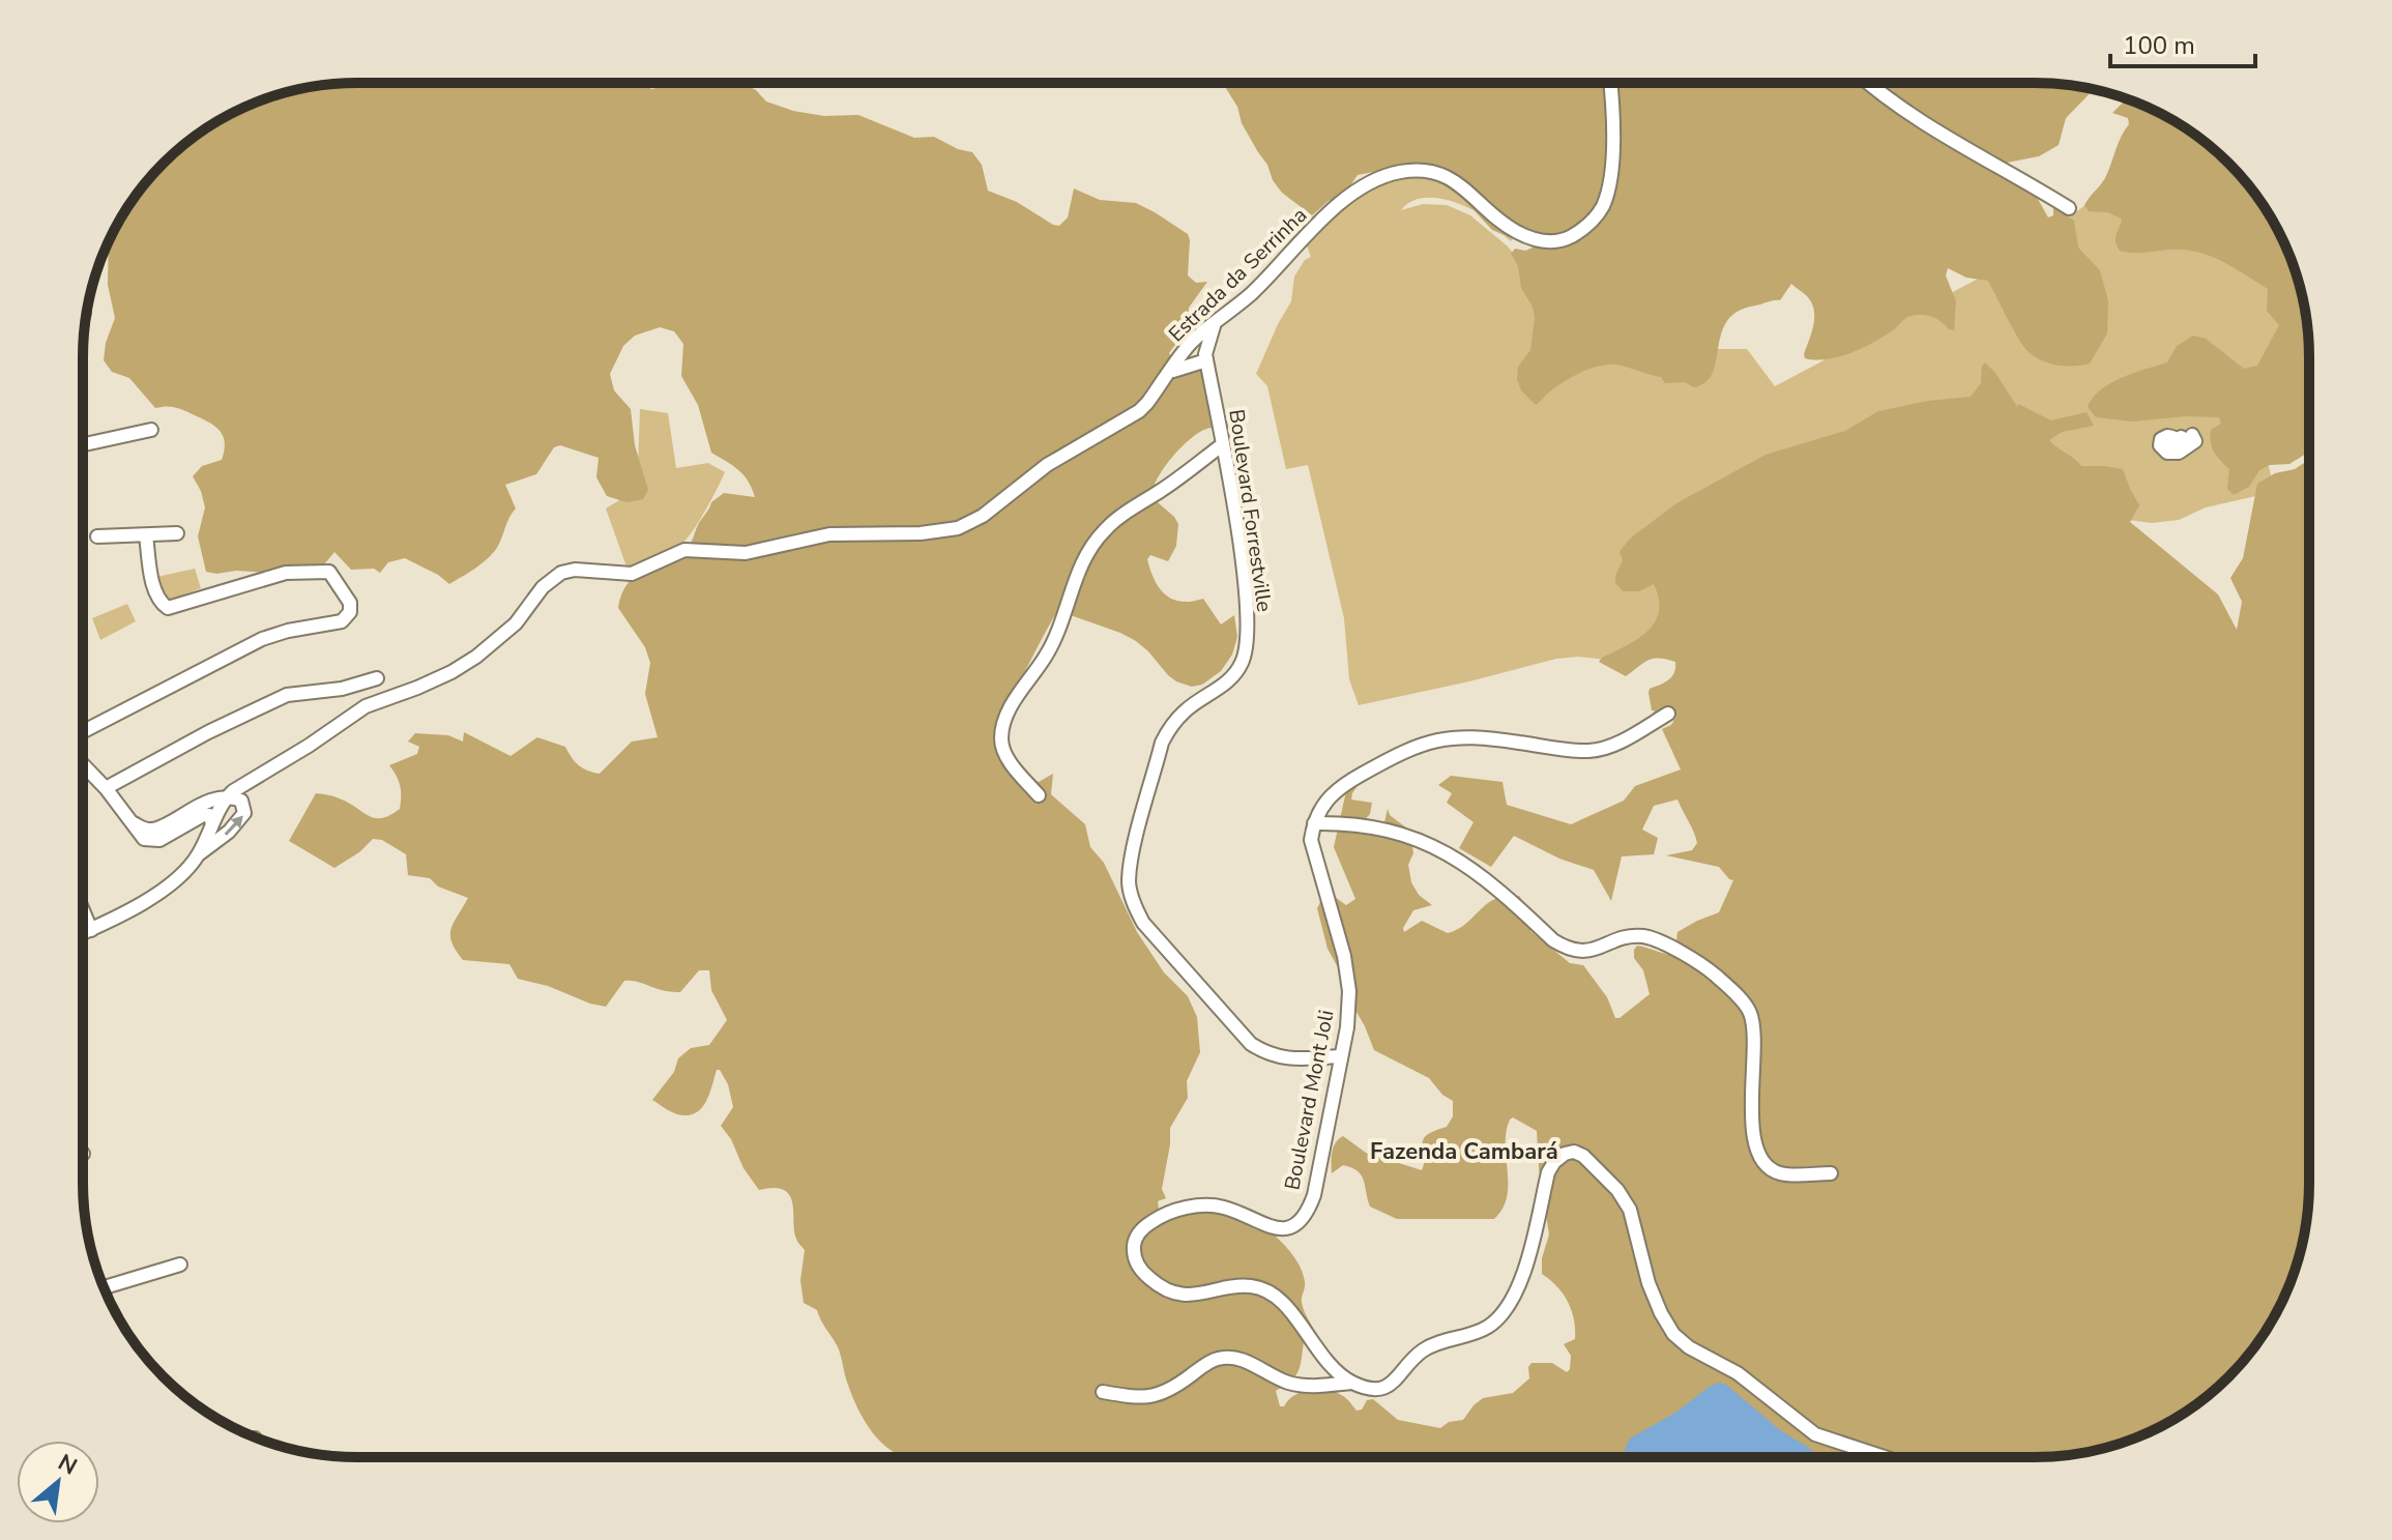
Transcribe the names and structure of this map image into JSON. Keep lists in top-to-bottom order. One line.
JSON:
{"streets":{"street":["Estrada da Serrinha","Boulevard Forrestville","Boulevard Mont Joli"]},"crossings":[["Boulevard Forrestville","Boulevard Mont Joli"]],"districts":["Fazenda Cambará"],"scale_bar":"100 m","north":"top right"}
